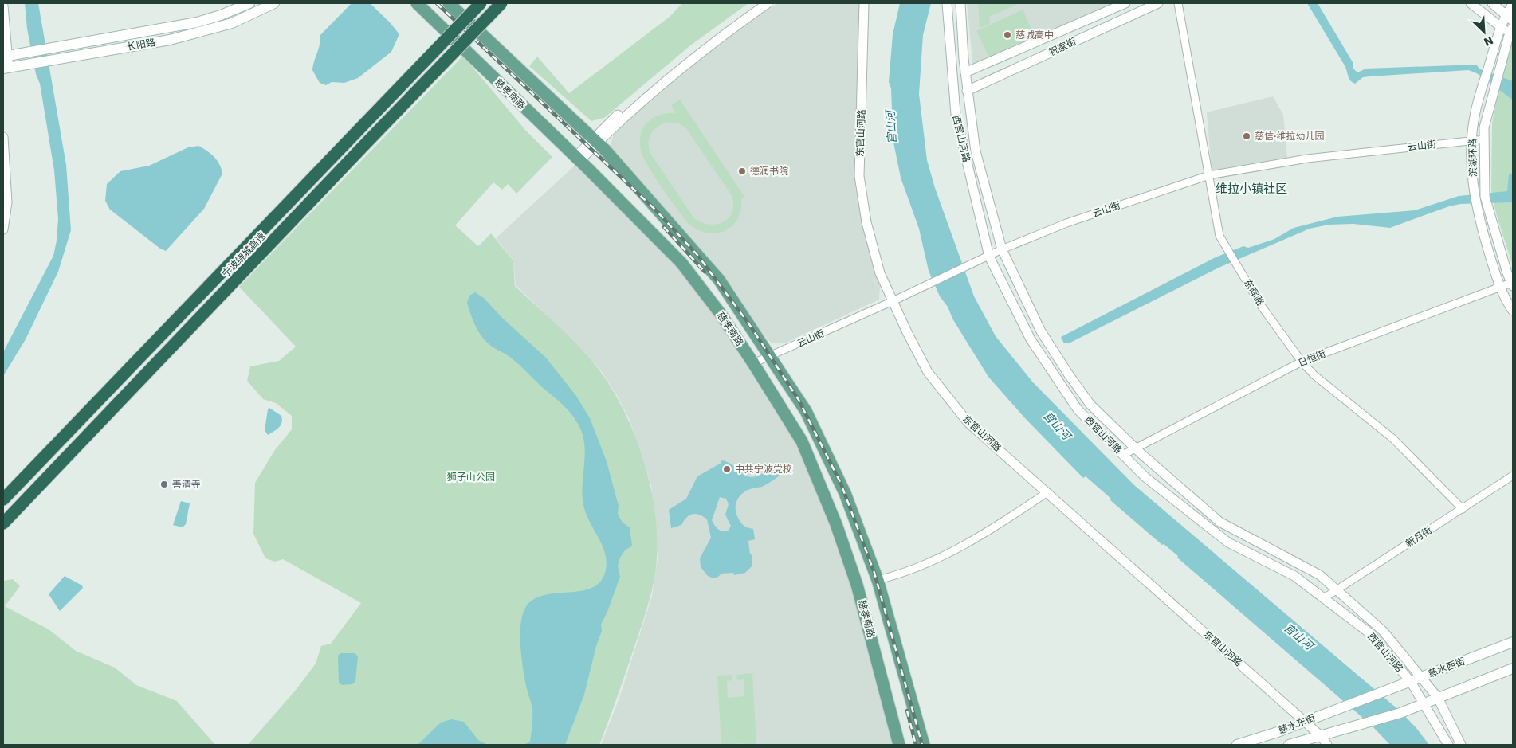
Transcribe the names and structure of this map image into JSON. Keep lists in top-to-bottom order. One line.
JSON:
{"streets":{"highway":["宁波绕城高速"],"main road":["长阳路","慈孝南路","慈水西街","慈水东街"],"street":["祝家街","东官山河路","西官山河路","云山街","滨湖环路","东晖路","日恒街","新月街"]},"crossings":[["祝家街","西官山河路"],["慈孝南路","云山街"],["东官山河路","云山街"],["东官山河路","慈水东街"],["西官山河路","云山街"],["西官山河路","日恒街"],["西官山河路","新月街"],["西官山河路","慈水西街"],["西官山河路","慈水东街"],["云山街","滨湖环路"],["云山街","东晖路"],["滨湖环路","日恒街"],["东晖路","日恒街"],["东晖路","新月街"],["慈水西街","慈水东街"]],"districts":["维拉小镇社区"],"water":["官山河"],"parks":["狮子山公园"],"places":["慈城高中","慈信·维拉幼儿园","德润书院","中共宁波党校","善清寺"],"north":"bottom right"}
